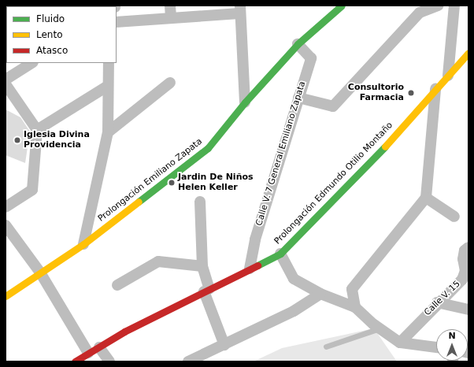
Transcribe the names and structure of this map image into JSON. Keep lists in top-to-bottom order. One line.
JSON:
{"streets":{"street":["Calle V. 7 General Emiliano Zapata","Prolongación Emiliano Zapata","Prolongación Edmundo Otilio Montaño","Calle V. 15"]},"crossings":[["Calle V. 7 General Emiliano Zapata","Prolongación Emiliano Zapata"],["Calle V. 7 General Emiliano Zapata","Prolongación Edmundo Otilio Montaño"]],"places":["Consultorio Farmacia","Iglesia Divina Providencia","Jardin De Niños Helen Keller"],"legend":["Fluido","Lento","Atasco"],"north":"top"}
